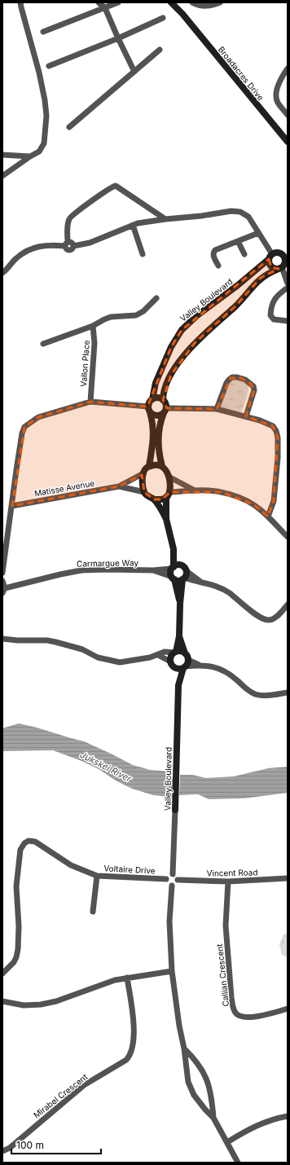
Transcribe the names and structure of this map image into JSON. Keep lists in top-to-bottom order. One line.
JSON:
{"streets":{"street":["Broadacres Drive","Valley Boulevard","Vallon Place","Matisse Avenue","Carmargue Way","Voltaire Drive","Vincent Road","Callian Crescent","Mirabel Crescent"]},"crossings":[["Valley Boulevard","Voltaire Drive"],["Valley Boulevard","Vincent Road"],["Voltaire Drive","Vincent Road"],["Vincent Road","Callian Crescent"]],"water":["Jukskei River"],"scale_bar":"100 m"}
